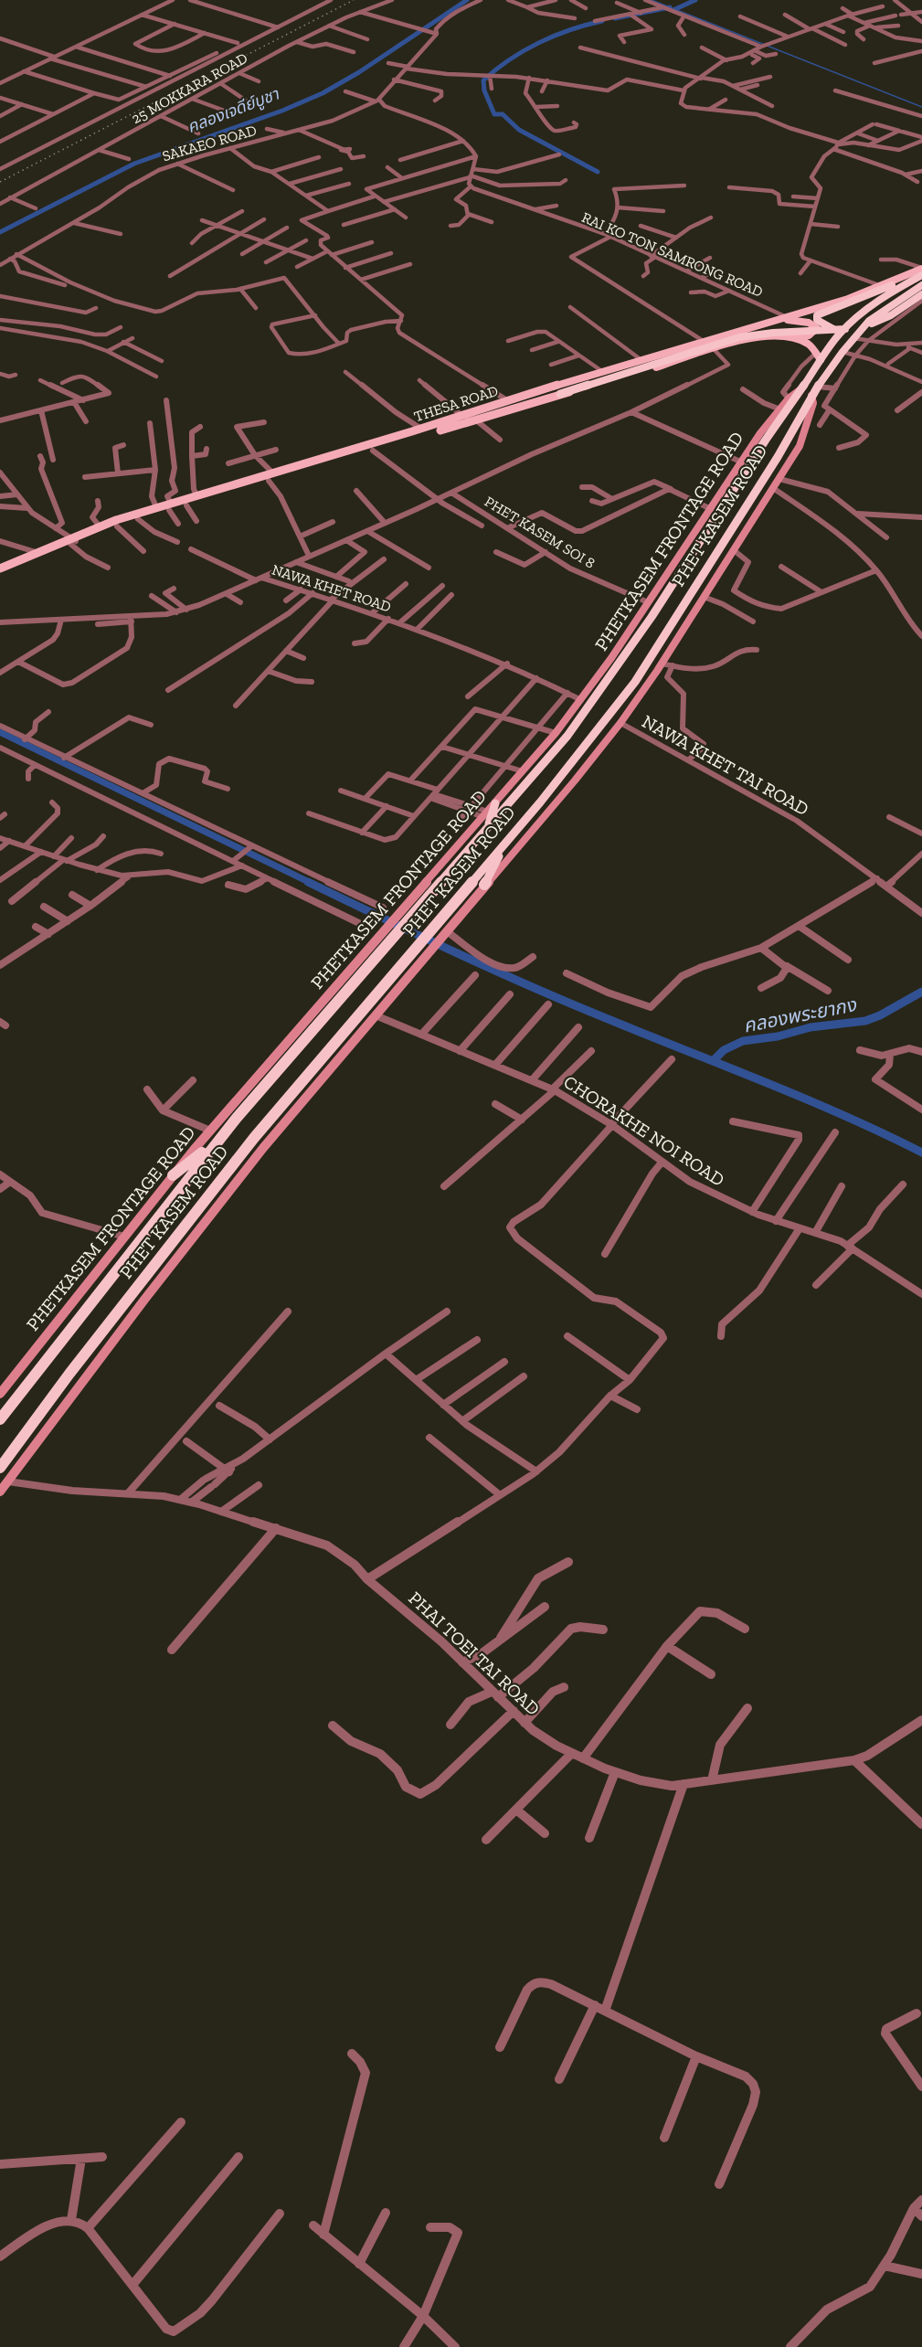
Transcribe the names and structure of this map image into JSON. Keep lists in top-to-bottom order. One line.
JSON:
{"streets":{"highway":["PHET KASEM ROAD"],"main road":["THESA ROAD","PHETKASEM FRONTAGE ROAD"],"street":["25 MOKKARA ROAD","SAKAEO ROAD","RAI KO TON SAMRONG ROAD","PHET KASEM SOI 8","NAWA KHET ROAD","NAWA KHET TAI ROAD","CHORAKHE NOI ROAD","PHAI TOEI TAI ROAD"]},"crossings":[["RAI KO TON SAMRONG ROAD","THESA ROAD"],["THESA ROAD","PHET KASEM ROAD"],["PHET KASEM ROAD","PHETKASEM FRONTAGE ROAD"],["PHET KASEM SOI 8","PHETKASEM FRONTAGE ROAD"],["PHETKASEM FRONTAGE ROAD","NAWA KHET ROAD"]],"water":["คลองเจดีย์บูชา","คลองพระยากง"]}
